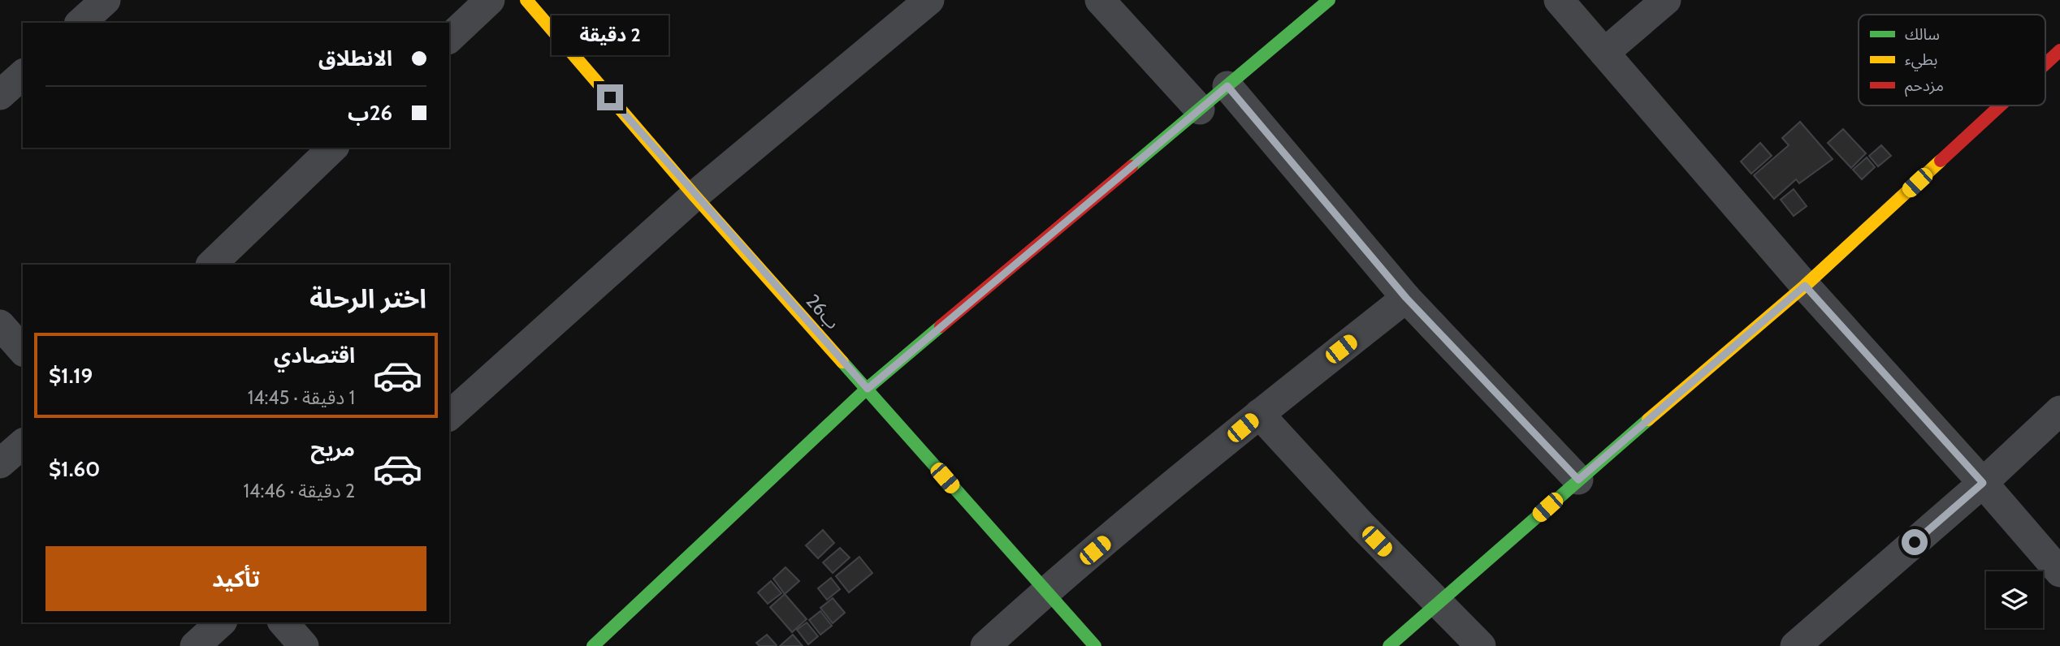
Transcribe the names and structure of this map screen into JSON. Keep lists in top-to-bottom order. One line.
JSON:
{"streets":{"main road":["26ب"]},"legend":["سالك","بطيء","مزدحم"],"page":{"bubble":"2 دقيقة","banner":["الانطلاق","26ب"],"heading":"اختر الرحلة","list":[{"name":"اقتصادي","note":"1 دقيقة · 14:45","value":"$1.19"},{"name":"مريح","note":"2 دقيقة · 14:46","value":"$1.60"}],"buttons":"تأكيد"}}
